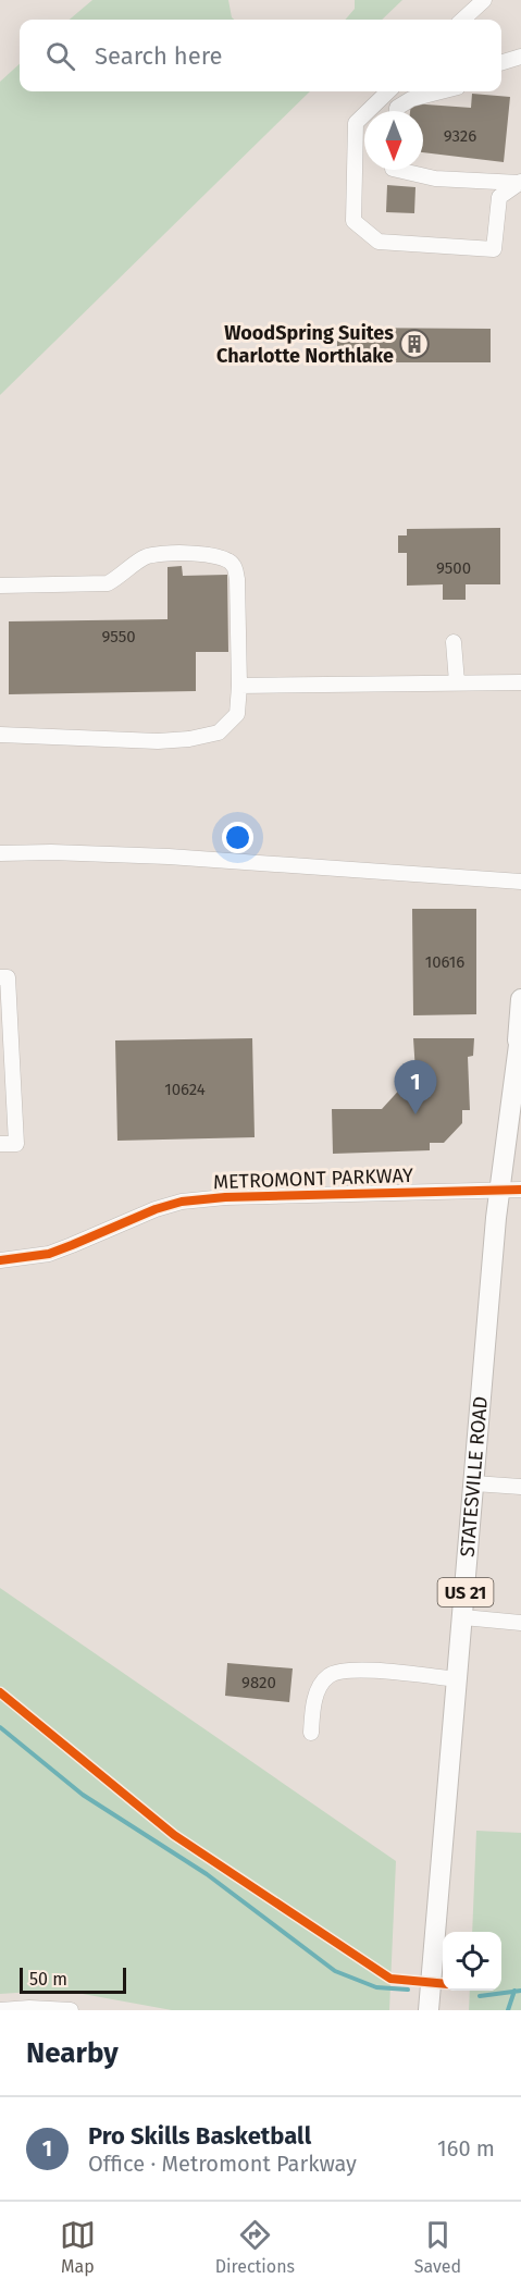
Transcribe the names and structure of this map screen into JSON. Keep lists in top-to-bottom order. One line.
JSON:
{"streets":{"main road":["STATESVILLE ROAD","US 21"],"street":["METROMONT PARKWAY"]},"crossings":[["METROMONT PARKWAY","STATESVILLE ROAD"]],"places":{"building":["WoodSpring Suites Charlotte Northlake"]},"house_numbers":["9326","9500","9550","10616","10624","9820"],"scale_bar":"50 m","north":"bottom","page":{"search":"Search here","pins":"1","scale":"50 m","heading":"Nearby","list":[{"mark":"1","name":"Pro Skills Basketball","note":"Office · Metromont Parkway","value":"160 m"}],"nav":["Map","Directions","Saved"]}}
